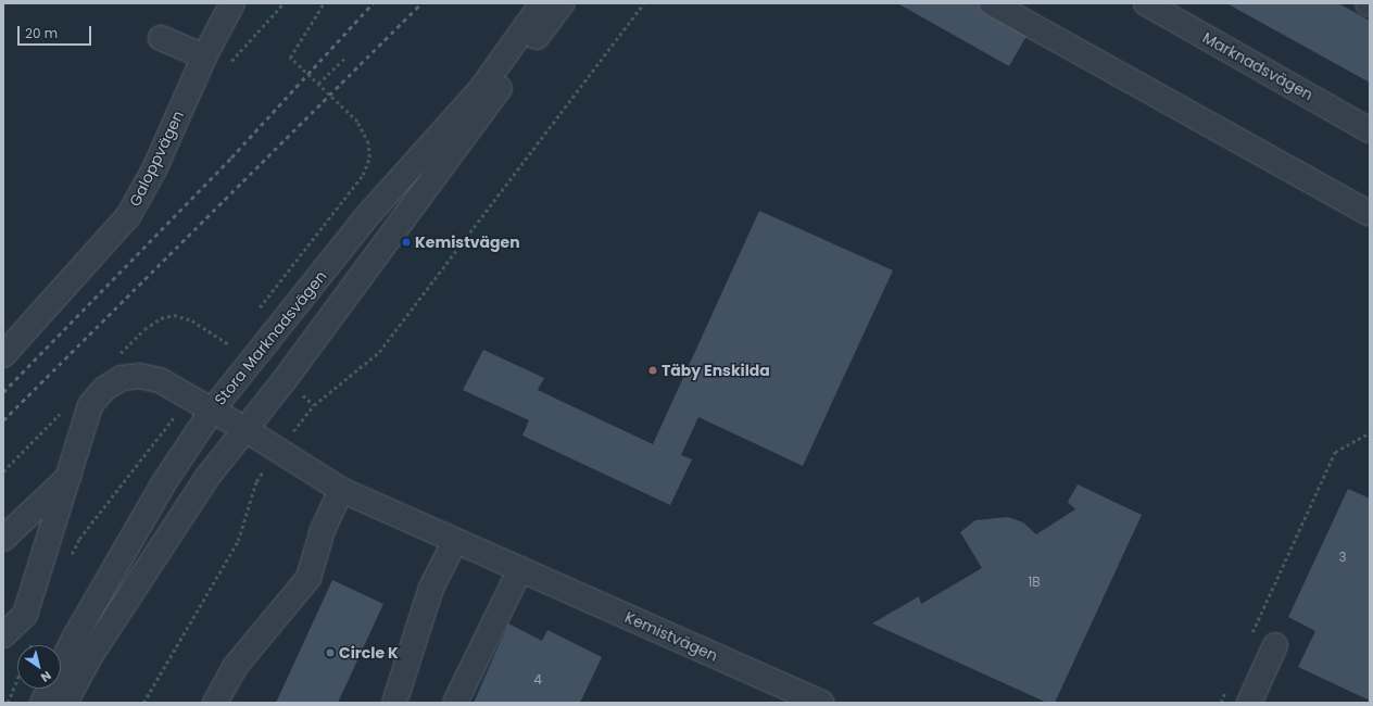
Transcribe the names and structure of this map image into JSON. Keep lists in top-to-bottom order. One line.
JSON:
{"streets":{"street":["Marknadsvägen","Galoppvägen","Stora Marknadsvägen","Kemistvägen"]},"crossings":[["Stora Marknadsvägen","Kemistvägen"]],"places":["Kemistvägen","Täby Enskilda","Circle K"],"house_numbers":["3","1B","4"],"scale_bar":"20 m","north":"bottom right"}
